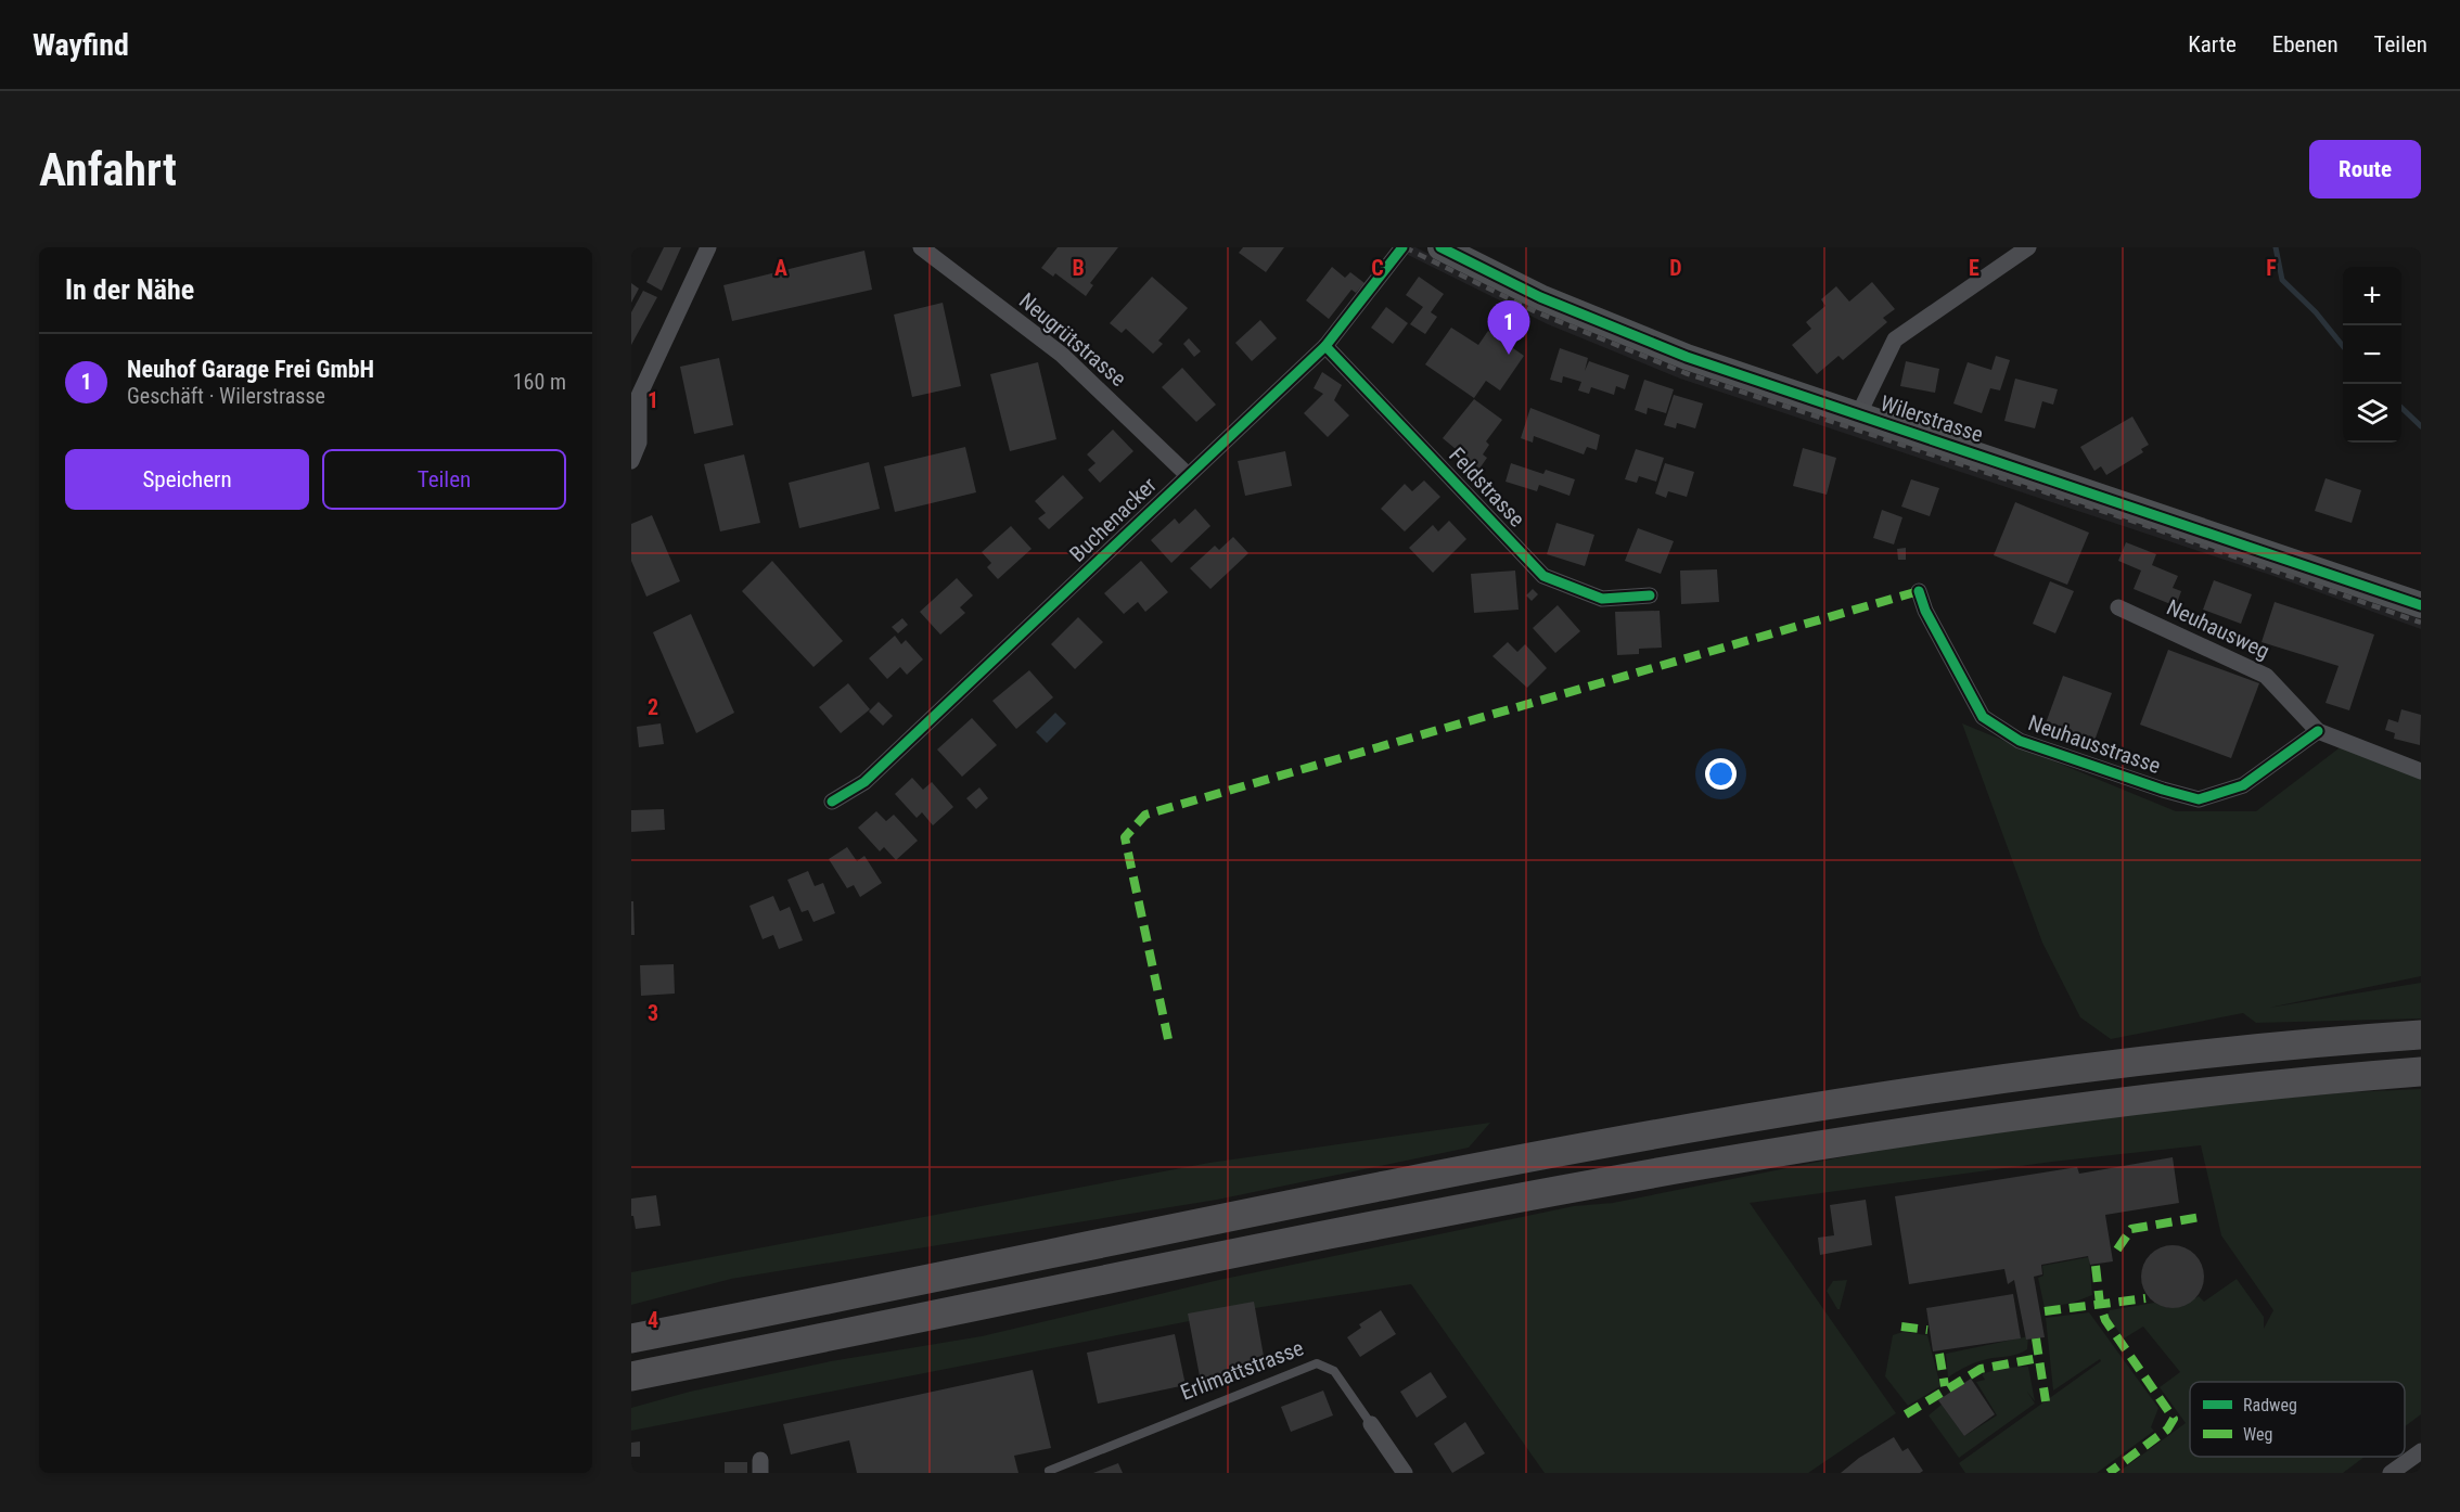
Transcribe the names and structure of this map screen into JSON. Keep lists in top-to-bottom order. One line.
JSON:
{"streets":{"main road":["Wilerstrasse"],"street":["Neugrütstrasse","Feldstrasse","Buchenacker","Neuhausweg","Neuhausstrasse","Erlimattstrasse"]},"crossings":[["Neugrütstrasse","Buchenacker"],["Feldstrasse","Buchenacker"],["Neuhausweg","Neuhausstrasse"]],"legend":["Radweg","Weg"],"page":{"header":"Wayfind","nav":["Karte","Ebenen","Teilen"],"buttons":["Route",["Speichern","Teilen"]],"title":"Anfahrt","heading":"In der Nähe","map_buttons":["+","−"],"pins":"1","list":[{"mark":"1","name":"Neuhof Garage Frei GmbH","note":"Geschäft · Wilerstrasse","value":"160 m"}]},"grid":{"columns":["A","B","C","D","E","F"],"rows":["1","2","3","4"]}}
